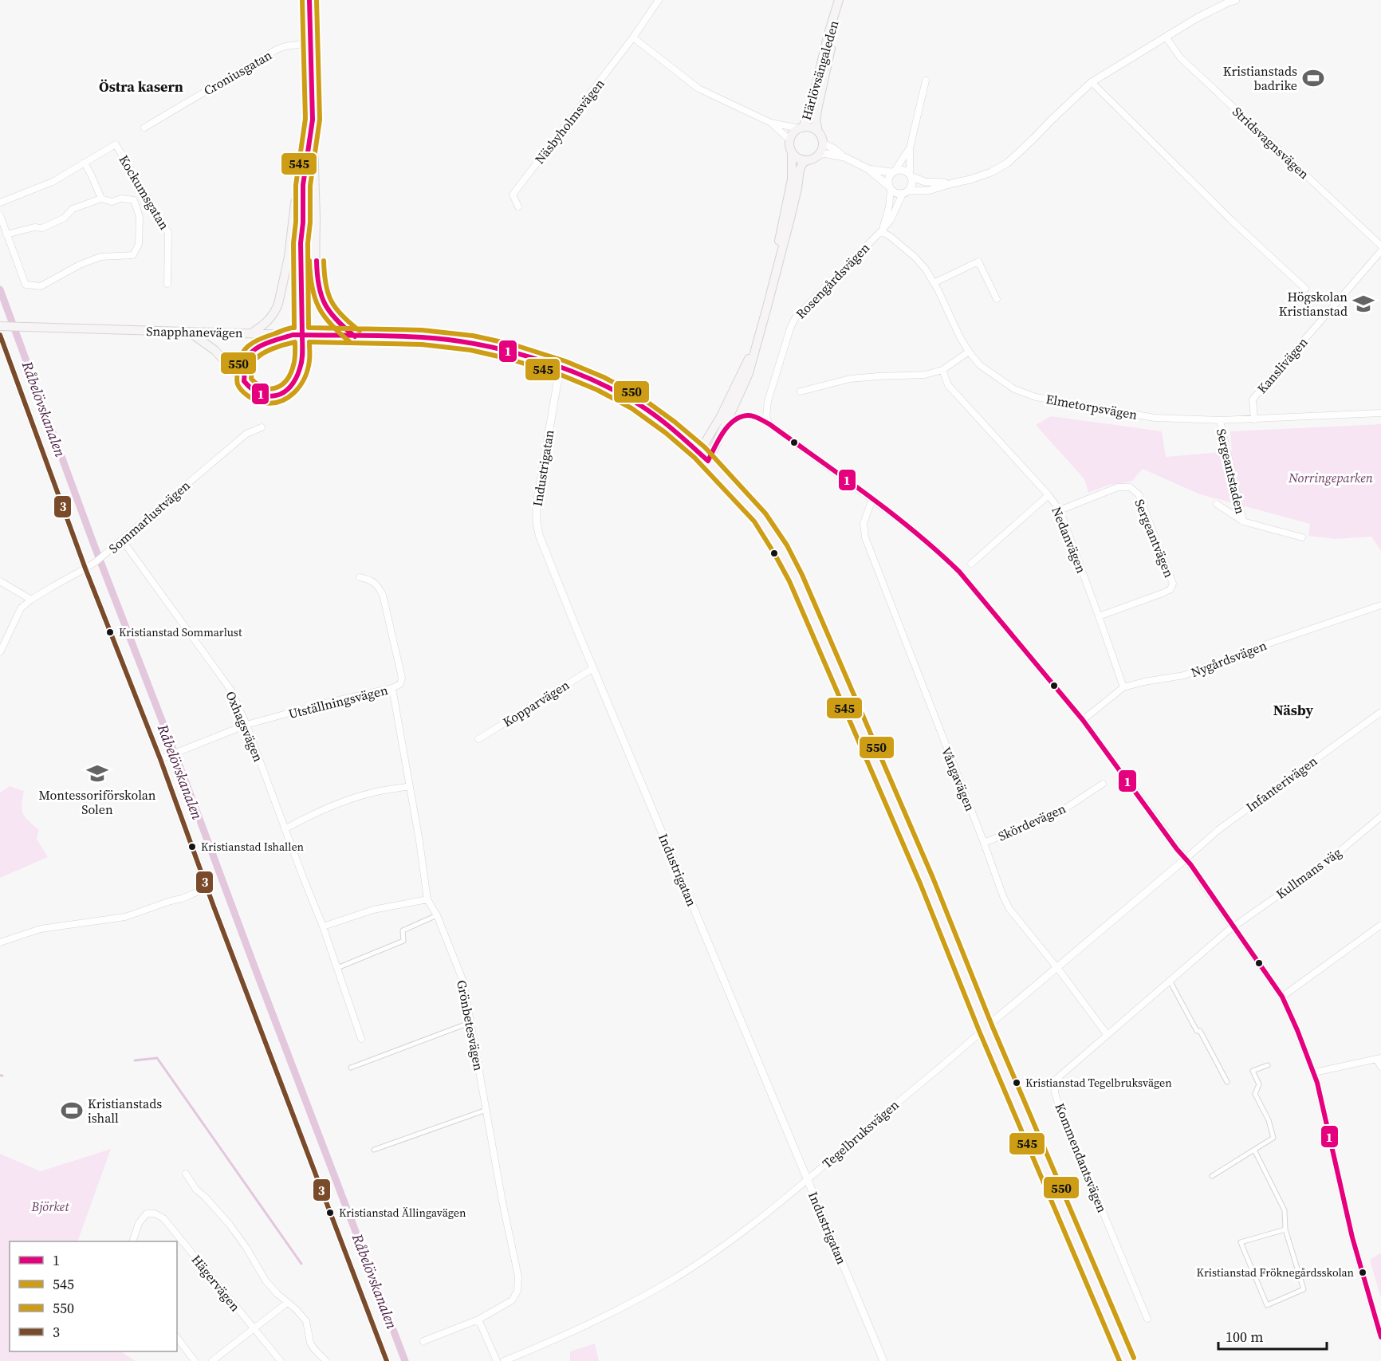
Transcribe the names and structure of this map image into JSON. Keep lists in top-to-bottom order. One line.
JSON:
{"streets":{"main road":["Härlövsängaleden","Snapphanevägen"],"street":["Croniusgatan","Näsbyholmsvägen","Stridsvagnsvägen","Kockumsgatan","Rosengårdsvägen","Kanslivägen","Elmetorpsvägen","Industrigatan","Sergeantstaden","Sommarlustvägen","Sergeantvägen","Nedanvägen","Nygårdsvägen","Utställningsvägen","Kopparvägen","Oxhagsvägen","Vångavägen","Infanterivägen","Skördevägen","Kullmans väg","Grönbetesvägen","Tegelbruksvägen","Kommendantsvägen","Hägervägen"]},"crossings":[["Rosengårdsvägen","Elmetorpsvägen"],["Rosengårdsvägen","Vångavägen"],["Snapphanevägen","Industrigatan"],["Snapphanevägen","Tegelbruksvägen"],["Kanslivägen","Elmetorpsvägen"],["Elmetorpsvägen","Sergeantstaden"],["Industrigatan","Kopparvägen"],["Industrigatan","Tegelbruksvägen"],["Sommarlustvägen","Oxhagsvägen"],["Sergeantvägen","Nedanvägen"],["Nedanvägen","Nygårdsvägen"],["Utställningsvägen","Oxhagsvägen"],["Utställningsvägen","Grönbetesvägen"],["Vångavägen","Skördevägen"],["Vångavägen","Tegelbruksvägen"],["Vångavägen","Kommendantsvägen"],["Infanterivägen","Tegelbruksvägen"],["Kullmans väg","Kommendantsvägen"]],"districts":["Östra kasern","Näsby"],"water":["Råbelövskanalen"],"parks":["Norringeparken","Björket"],"places":{"sports":["Kristianstads badrike","Kristianstads ishall"],"school or university":["Högskolan Kristianstad","Montessoriförskolan Solen"],"other":["Kristianstad Sommarlust","Kristianstad Ishallen","Kristianstad Tegelbruksvägen","Kristianstad Ällingavägen","Kristianstad Fröknegårdsskolan"]},"lines":["transit line 1","transit line 545","transit line 550","transit line 3"],"legend":["1","545","550","3"],"scale_bar":"100 m"}
